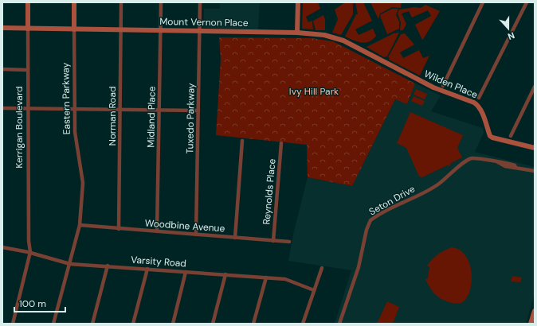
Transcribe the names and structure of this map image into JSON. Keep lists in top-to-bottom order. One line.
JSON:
{"streets":{"street":["Mount Vernon Place","Wilden Place","Eastern Parkway","Norman Road","Midland Place","Tuxedo Parkway","Kerrigan Boulevard","Reynolds Place","Seton Drive","Woodbine Avenue","Varsity Road"]},"crossings":[["Mount Vernon Place","Wilden Place"],["Mount Vernon Place","Eastern Parkway"],["Mount Vernon Place","Norman Road"],["Mount Vernon Place","Midland Place"],["Mount Vernon Place","Tuxedo Parkway"],["Mount Vernon Place","Kerrigan Boulevard"],["Eastern Parkway","Woodbine Avenue"],["Eastern Parkway","Varsity Road"],["Norman Road","Woodbine Avenue"],["Midland Place","Woodbine Avenue"],["Tuxedo Parkway","Woodbine Avenue"],["Kerrigan Boulevard","Varsity Road"],["Reynolds Place","Woodbine Avenue"]],"parks":["Ivy Hill Park"],"scale_bar":"100 m","north":"bottom"}
